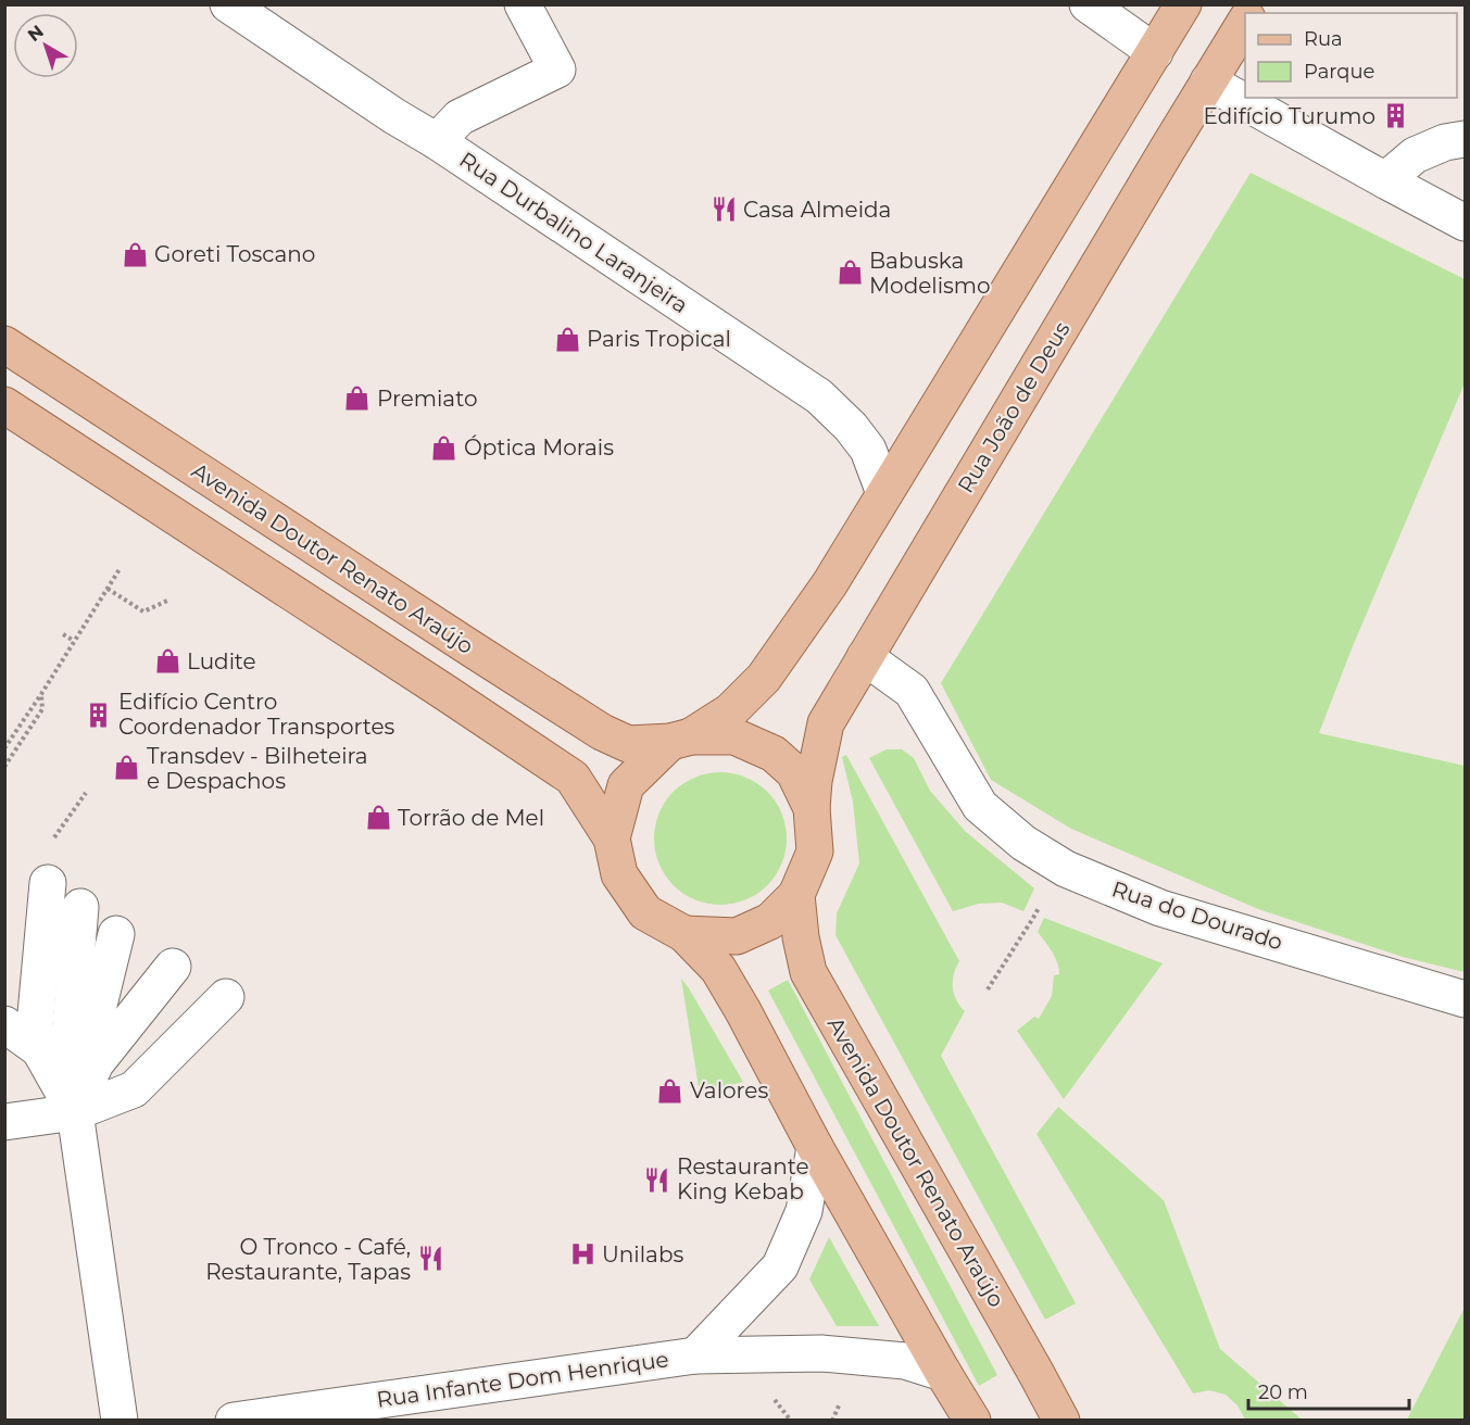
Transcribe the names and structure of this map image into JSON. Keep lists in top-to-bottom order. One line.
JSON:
{"streets":{"main road":["Rua João de Deus","Avenida Doutor Renato Araújo"],"street":["Rua Durbalino Laranjeira","Rua do Dourado","Rua Infante Dom Henrique"]},"crossings":[["Rua João de Deus","Avenida Doutor Renato Araújo"],["Rua João de Deus","Rua do Dourado"],["Avenida Doutor Renato Araújo","Rua Infante Dom Henrique"]],"places":{"building":["Edifício Turumo","Edifício Centro Coordenador Transportes"],"restaurant":["Casa Almeida","Restaurante King Kebab","O Tronco - Café, Restaurante, Tapas"],"shop":["Goreti Toscano","Babuska Modelismo","Paris Tropical","Premiato","Óptica Morais","Ludite","Transdev - Bilheteira e Despachos","Torrão de Mel","Valores"],"hospital":["Unilabs"]},"legend":["Rua","Parque"],"scale_bar":"20 m","north":"top left"}
